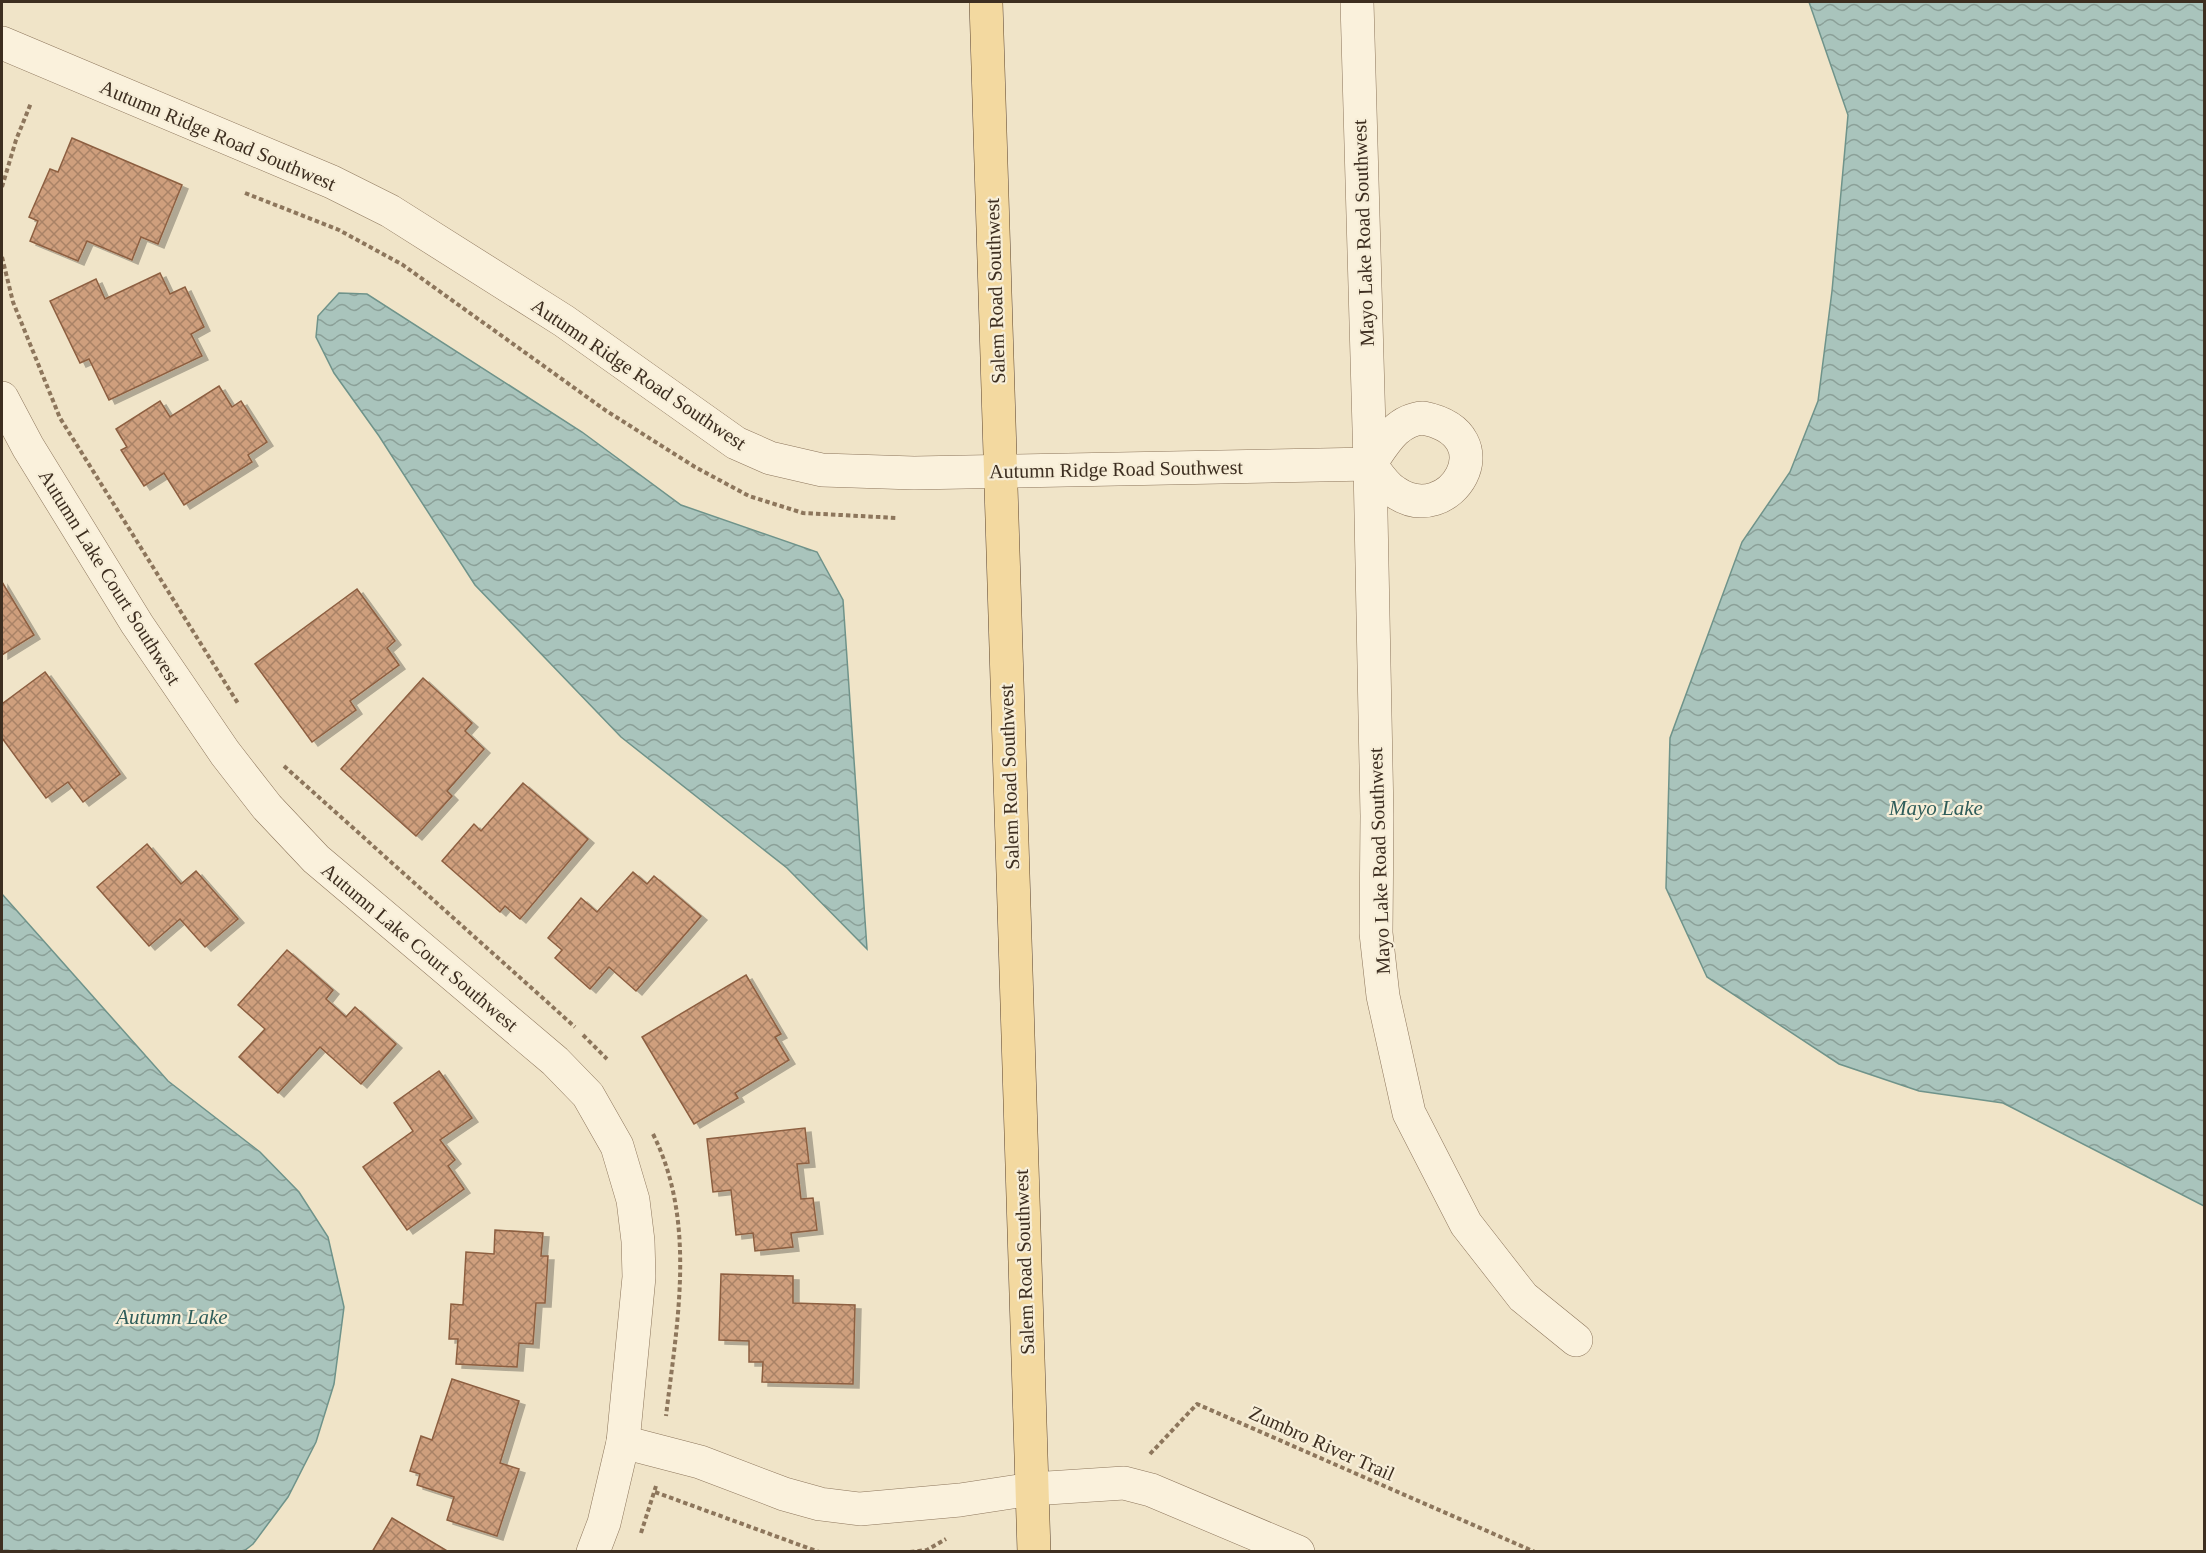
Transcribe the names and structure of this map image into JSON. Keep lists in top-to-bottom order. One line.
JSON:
{"streets":{"main road":["Salem Road Southwest"],"street":["Autumn Ridge Road Southwest","Mayo Lake Road Southwest","Autumn Lake Court Southwest"],"path":["Zumbro River Trail"]},"crossings":[["Autumn Ridge Road Southwest","Mayo Lake Road Southwest"],["Autumn Ridge Road Southwest","Salem Road Southwest"]],"water":["Mayo Lake","Autumn Lake"]}
